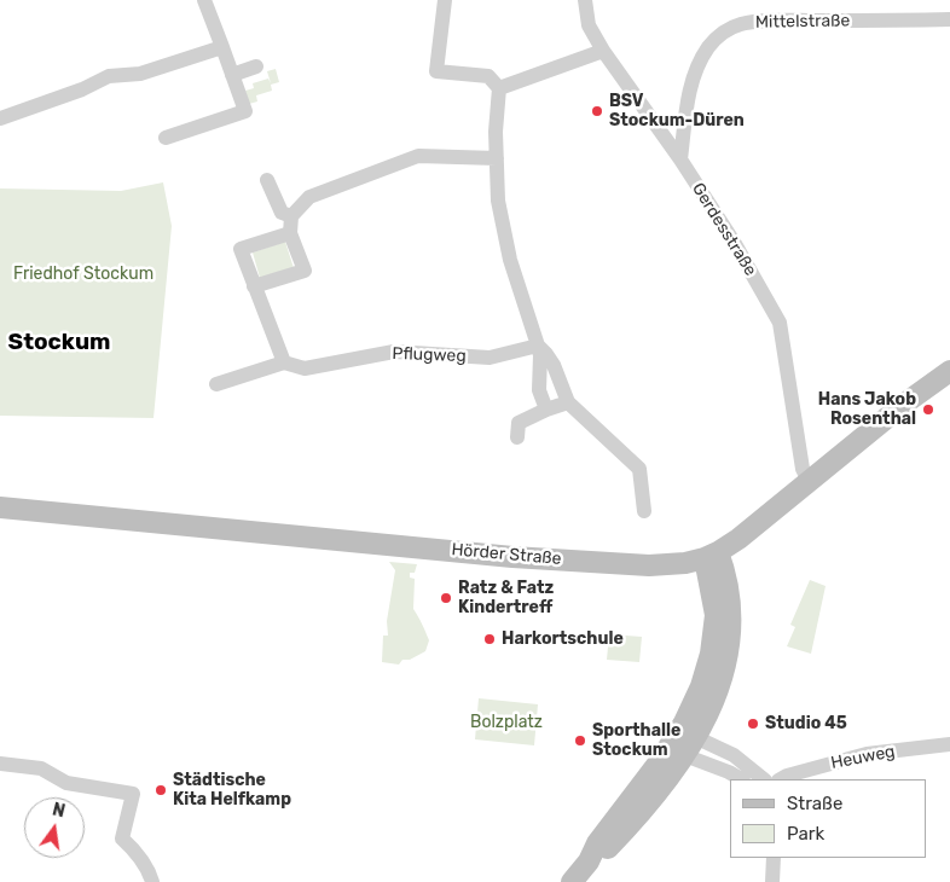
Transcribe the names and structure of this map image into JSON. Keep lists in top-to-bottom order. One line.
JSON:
{"streets":{"main road":["Hörder Straße"],"street":["Mittelstraße","Gerdesstraße","Pflugweg","Heuweg"]},"crossings":[["Mittelstraße","Gerdesstraße"],["Gerdesstraße","Hörder Straße"]],"districts":["Stockum"],"parks":["Friedhof Stockum","Bolzplatz"],"places":["BSV Stockum-Düren","Hans Jakob Rosenthal","Ratz & Fatz Kindertreff","Harkortschule","Studio 45","Sporthalle Stockum","Städtische Kita Helfkamp"],"legend":["Straße","Park"],"north":"top"}
